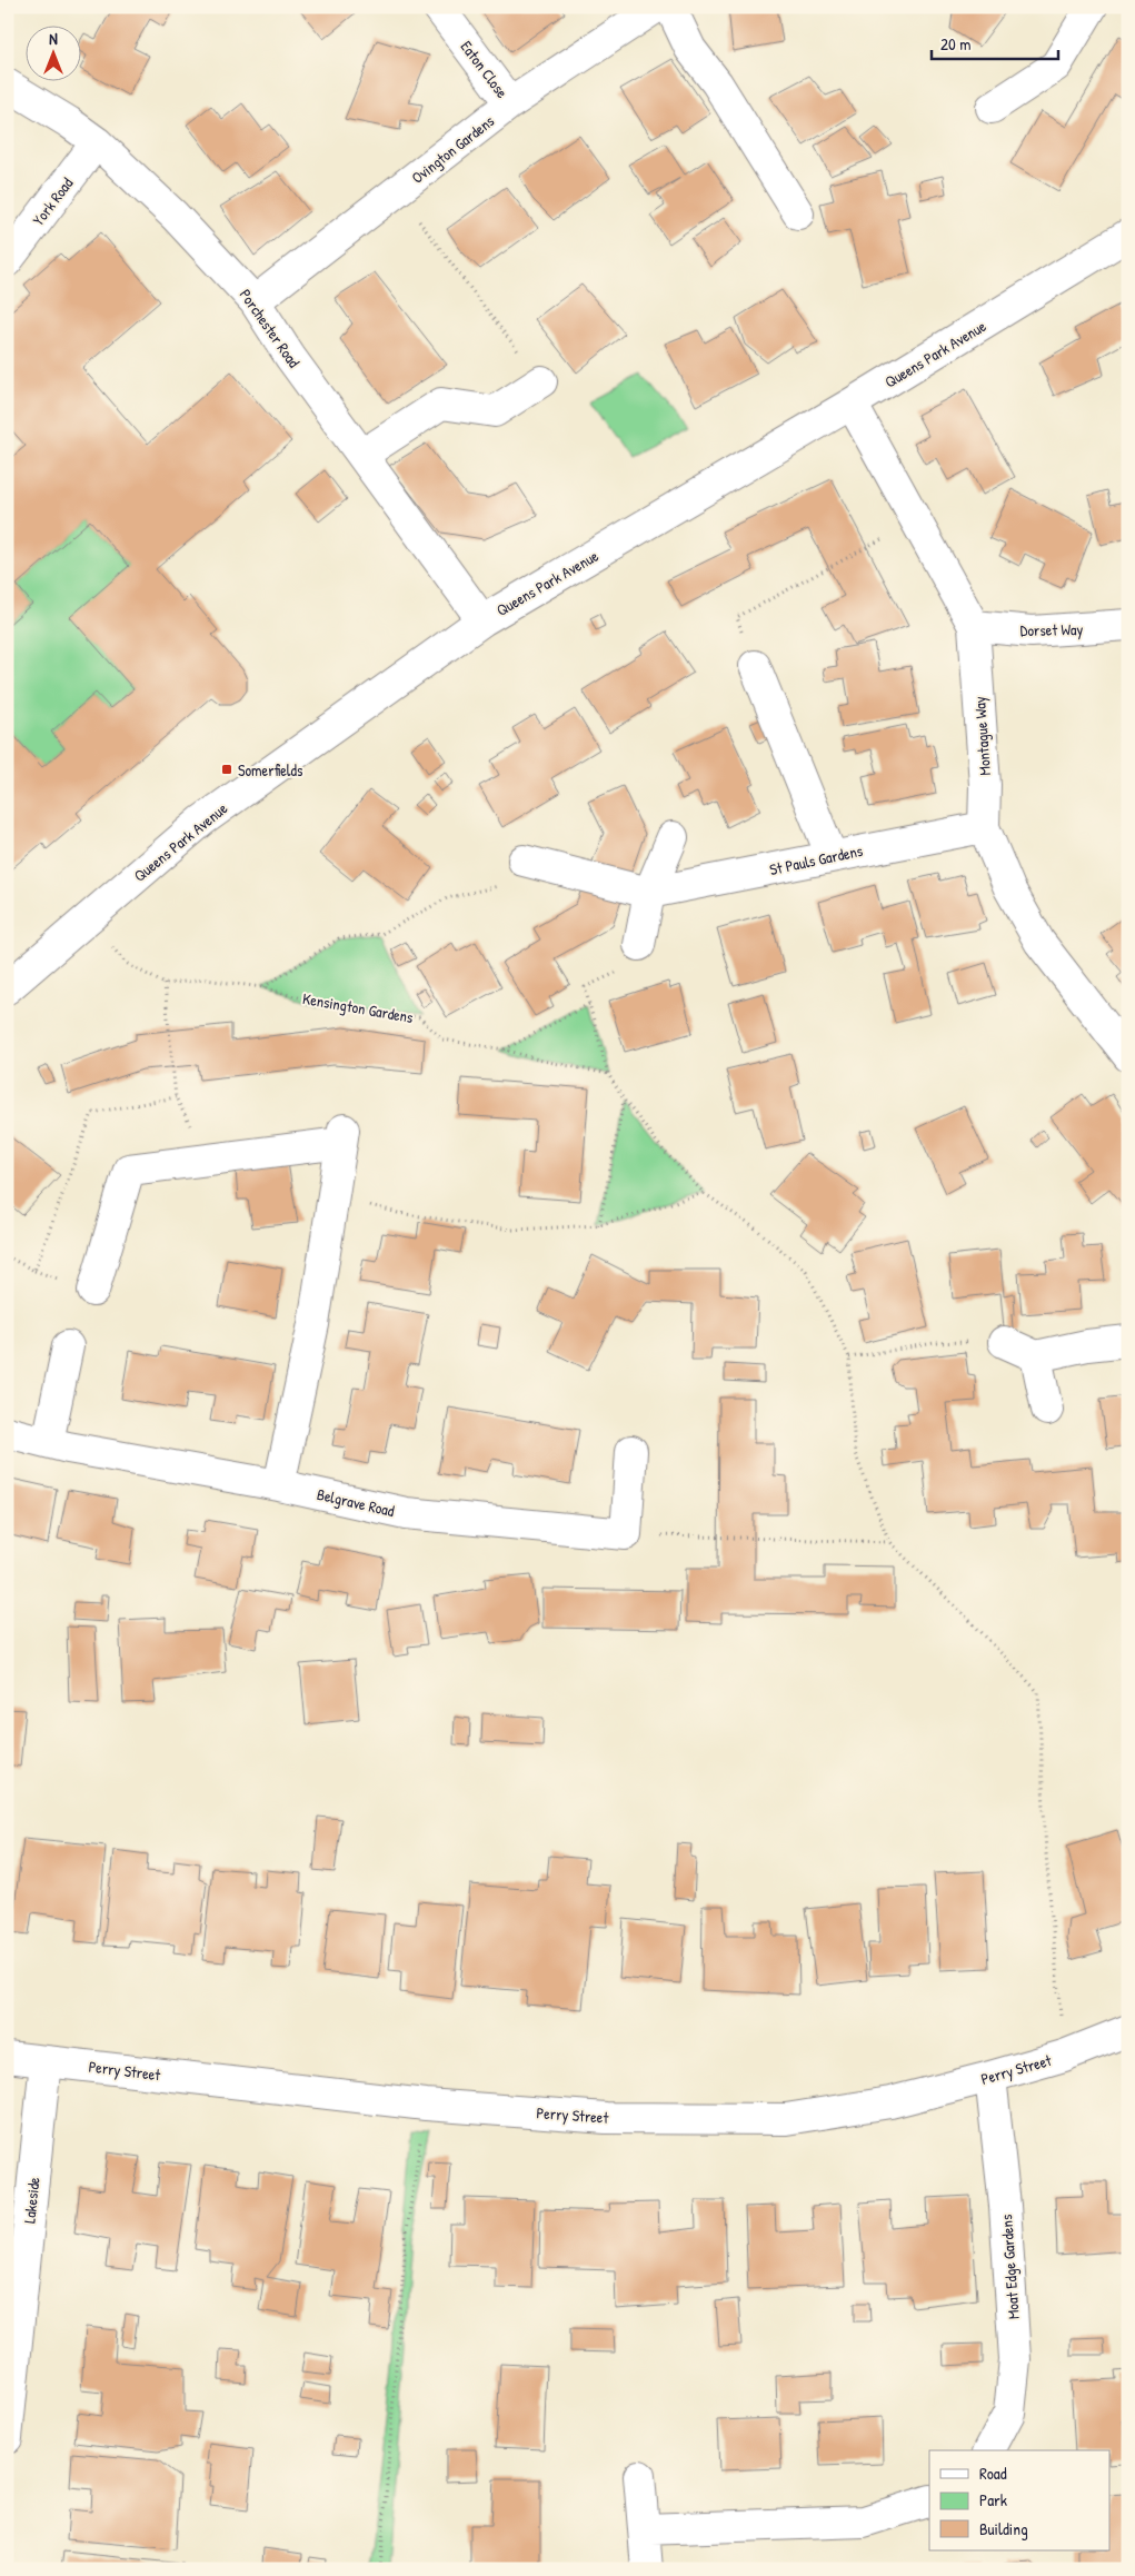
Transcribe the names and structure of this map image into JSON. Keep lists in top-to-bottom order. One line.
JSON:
{"streets":{"street":["Eaton Close","Ovington Gardens","York Road","Porchester Road","Queens Park Avenue","Dorset Way","Montague Way","St Pauls Gardens","Belgrave Road","Perry Street","Lakeside","Moat Edge Gardens"],"path":["Kensington Gardens"]},"crossings":[["Eaton Close","Ovington Gardens"],["Ovington Gardens","Porchester Road"],["York Road","Porchester Road"],["Porchester Road","Queens Park Avenue"],["Queens Park Avenue","Montague Way"],["Dorset Way","Montague Way"],["Montague Way","St Pauls Gardens"],["Perry Street","Lakeside"],["Perry Street","Moat Edge Gardens"]],"places":{"transit":["Somerfields"]},"legend":["Road","Park","Building"],"scale_bar":"20 m","north":"top"}
